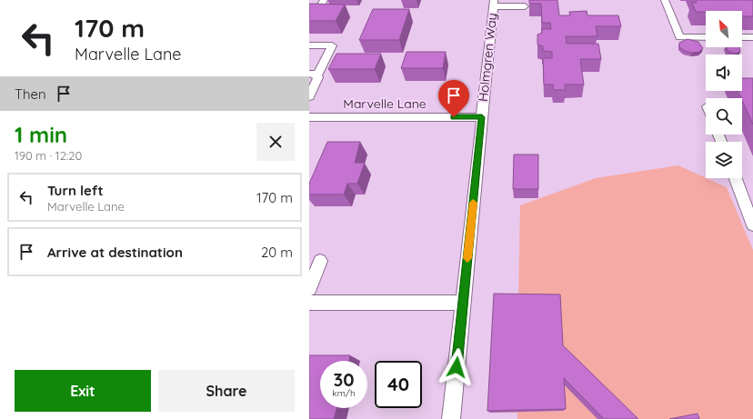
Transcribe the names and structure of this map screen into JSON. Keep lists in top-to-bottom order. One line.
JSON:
{"streets":{"street":["Holmgren Way","Marvelle Lane"]},"crossings":[["Holmgren Way","Marvelle Lane"]],"north":"top left","page":{"turn":["170 m","Marvelle Lane"],"then":"Then","heading":["1 min","190 m · 12:20"],"list":[{"name":"Turn left","note":"Marvelle Lane","value":"170 m"},{"name":"Arrive at destination","value":"20 m"}],"speed":"30 km/h","limit":"40","buttons":["Exit","Share"]}}
